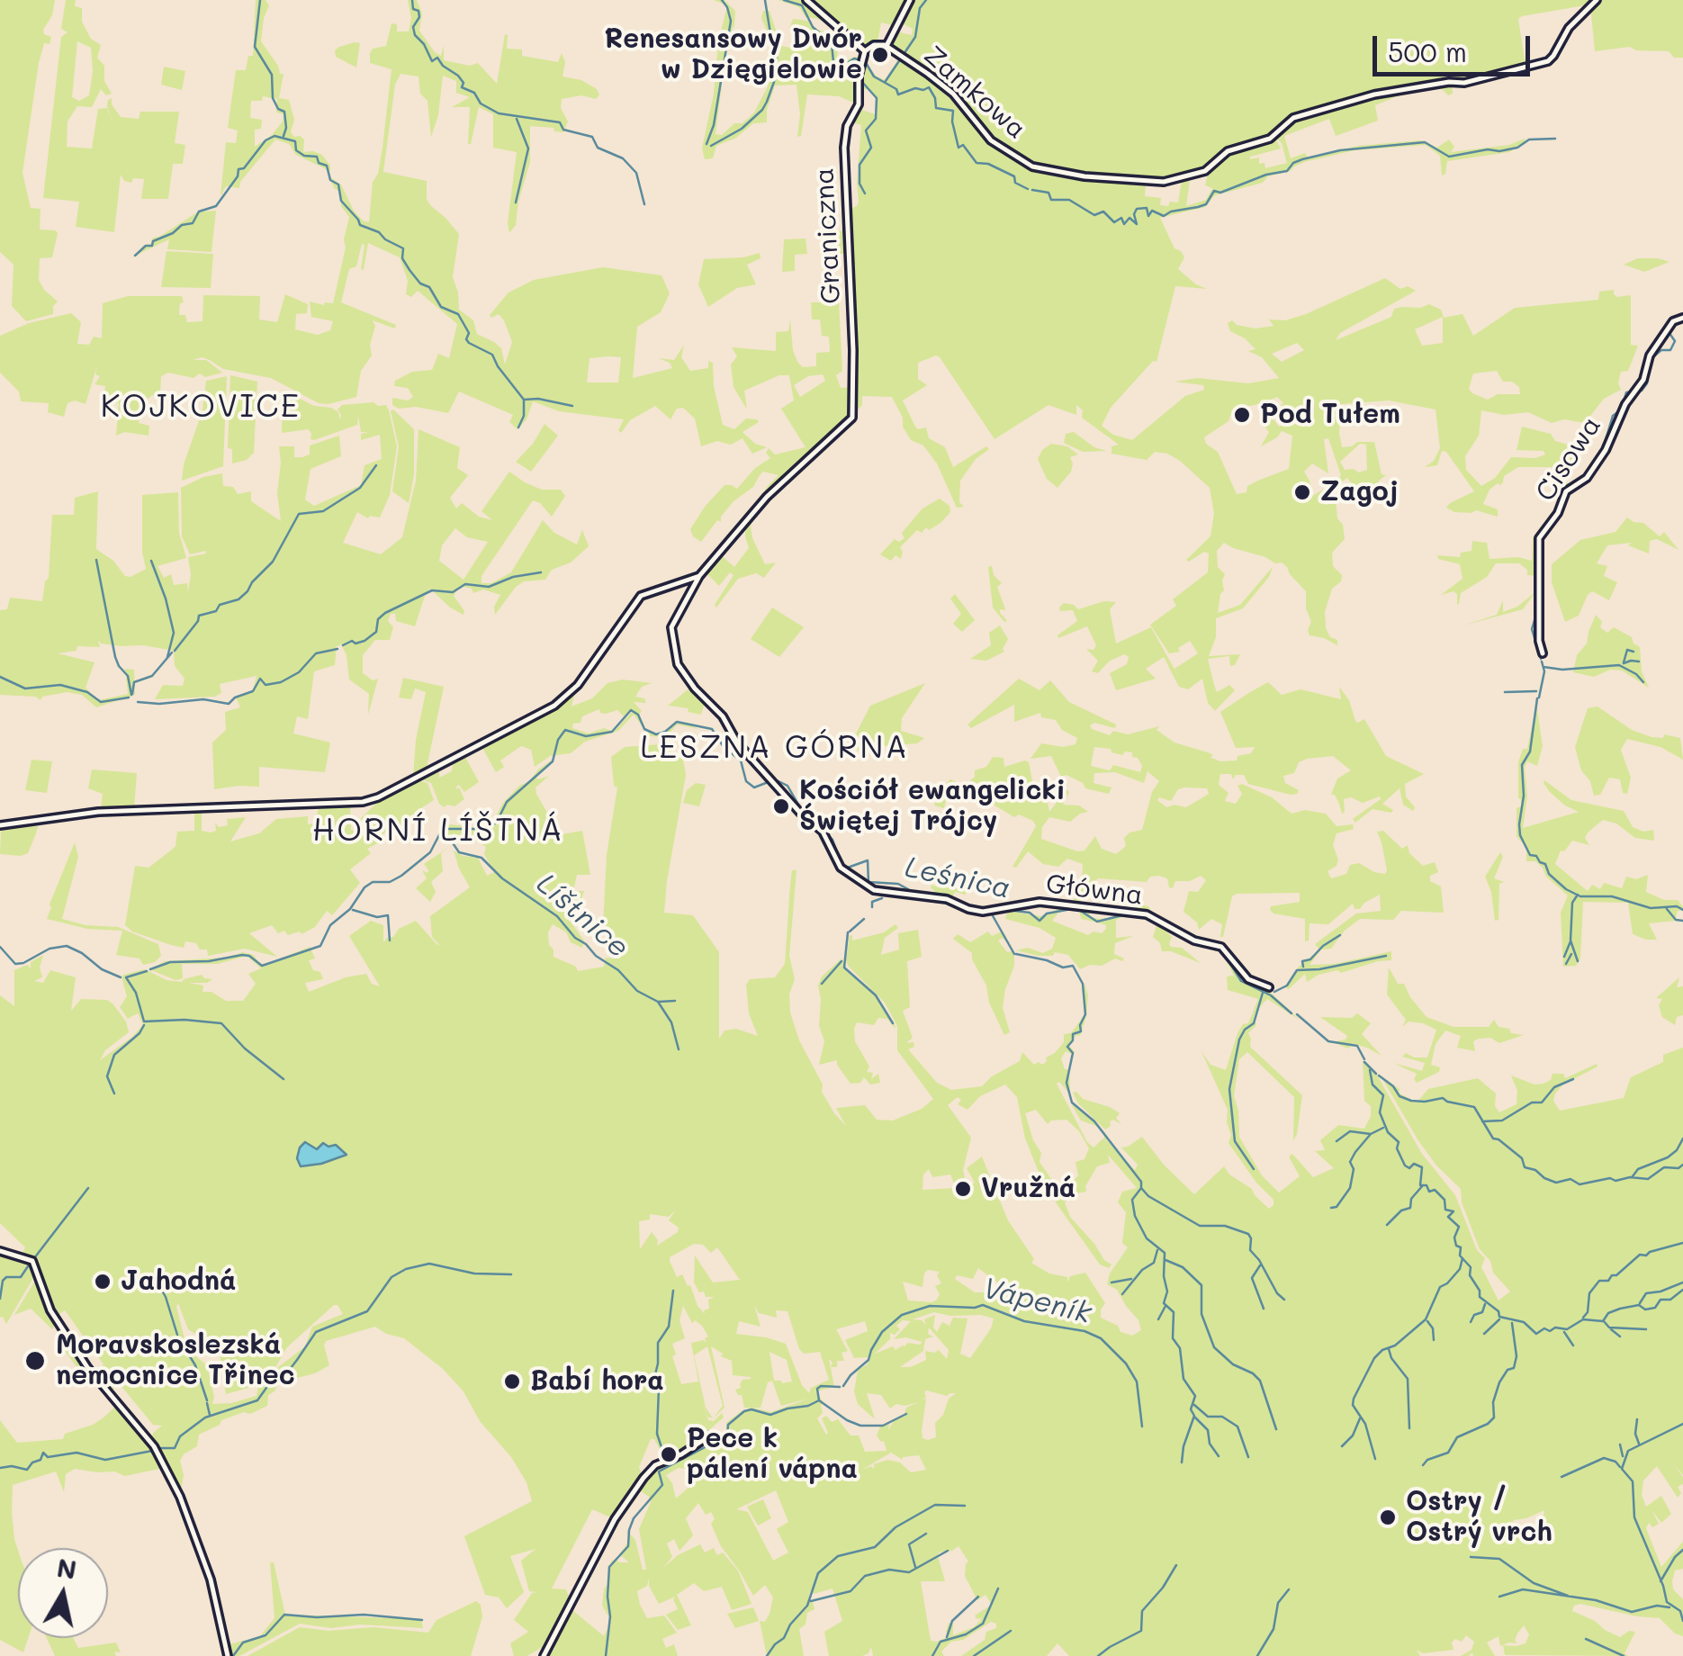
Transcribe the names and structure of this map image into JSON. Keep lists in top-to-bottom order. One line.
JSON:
{"streets":{"street":["Zamkowa","Graniczna","Cisowa","Główna"]},"crossings":[["Zamkowa","Graniczna"],["Graniczna","Główna"]],"districts":["KOJKOVICE","LESZNA GÓRNA","HORNÍ LÍŠTNÁ"],"water":["Leśnica","Líštnice","Vápeník"],"places":["Renesansowy Dwór w Dzięgielowie","Pod Tułem","Zagoj","Kościół ewangelicki Świętej Trójcy","Vružná","Jahodná","Moravskoslezská nemocnice Třinec","Babí hora","Pece k pálení vápna","Ostry / Ostrý vrch"],"scale_bar":"500 m","north":"top"}
